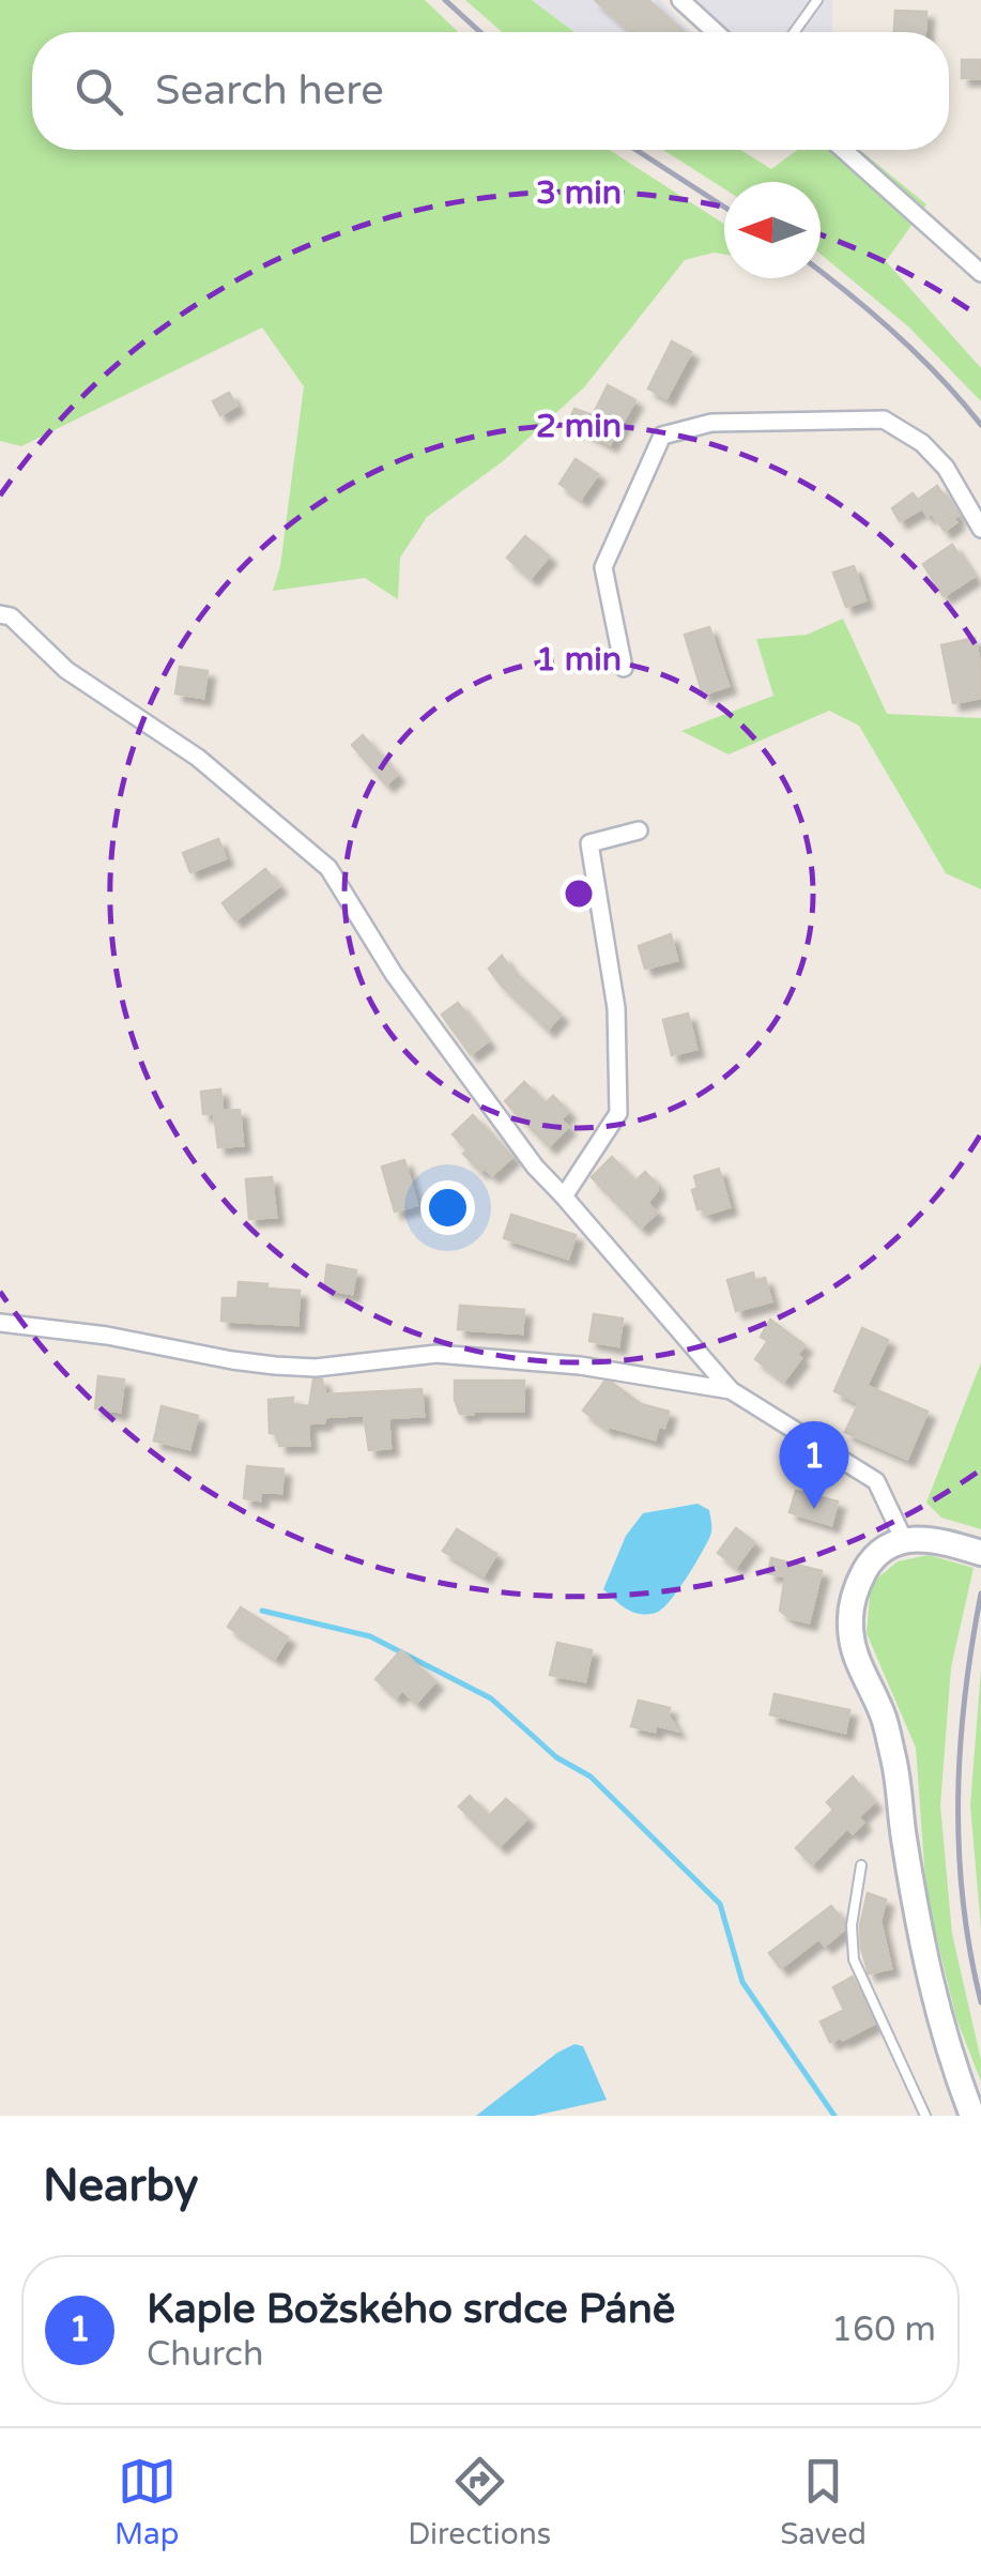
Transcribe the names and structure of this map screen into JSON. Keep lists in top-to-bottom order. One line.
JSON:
{"north":"left","page":{"search":"Search here","pins":"1","heading":"Nearby","list":[{"mark":"1","name":"Kaple Božského srdce Páně","note":"Church","value":"160 m"}],"nav":["Map","Directions","Saved"]},"rings":["3 min","2 min","1 min"]}
